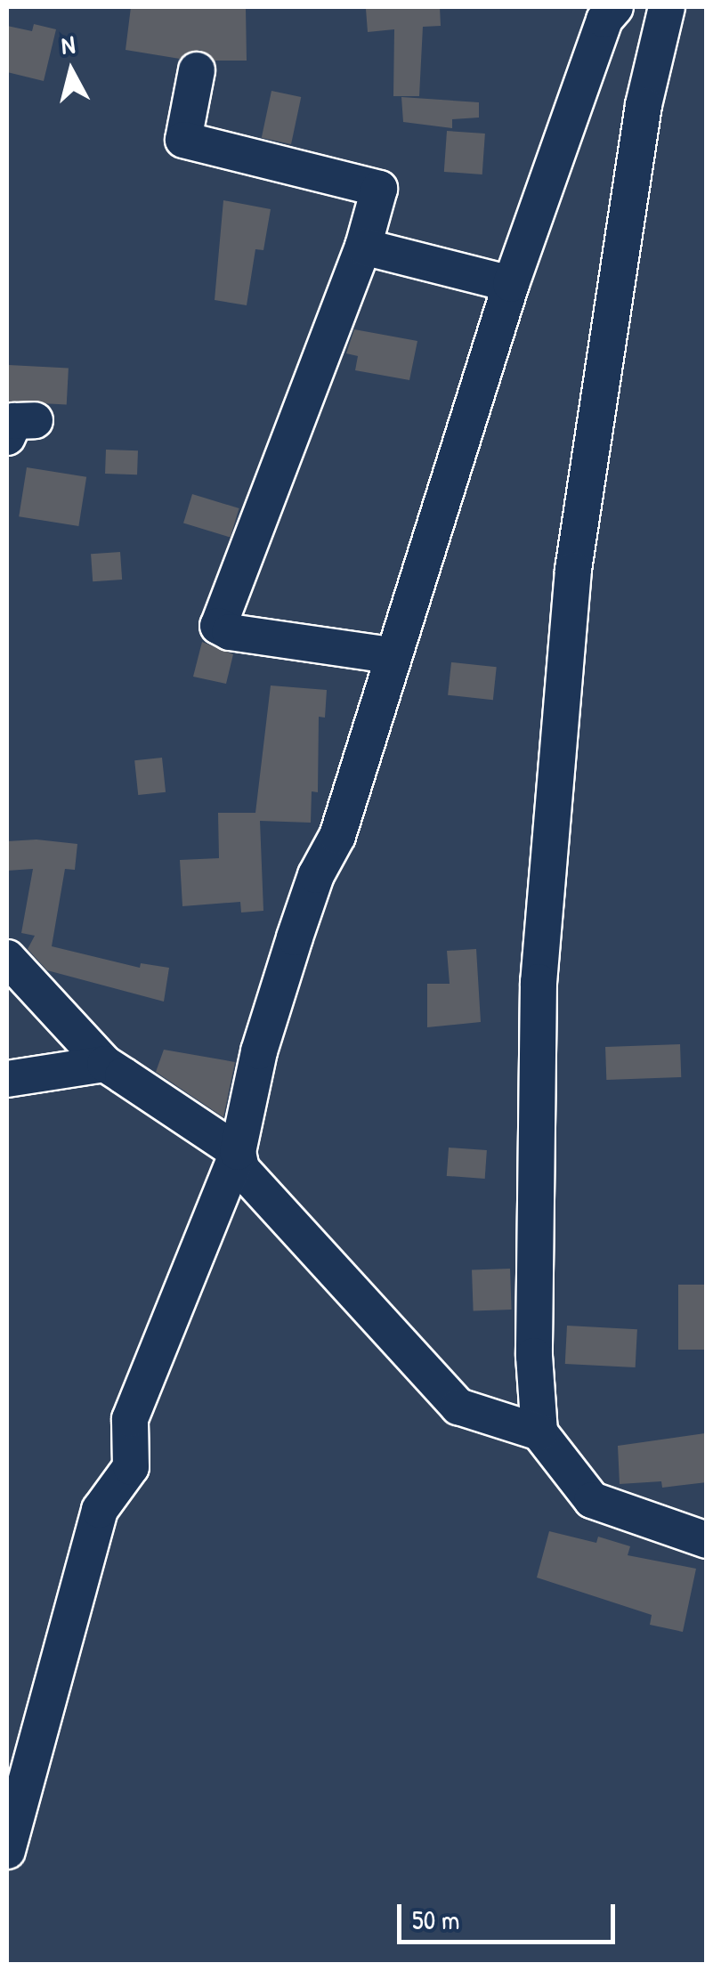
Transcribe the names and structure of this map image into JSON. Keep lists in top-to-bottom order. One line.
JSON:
{"scale_bar":"50 m","north":"top"}
